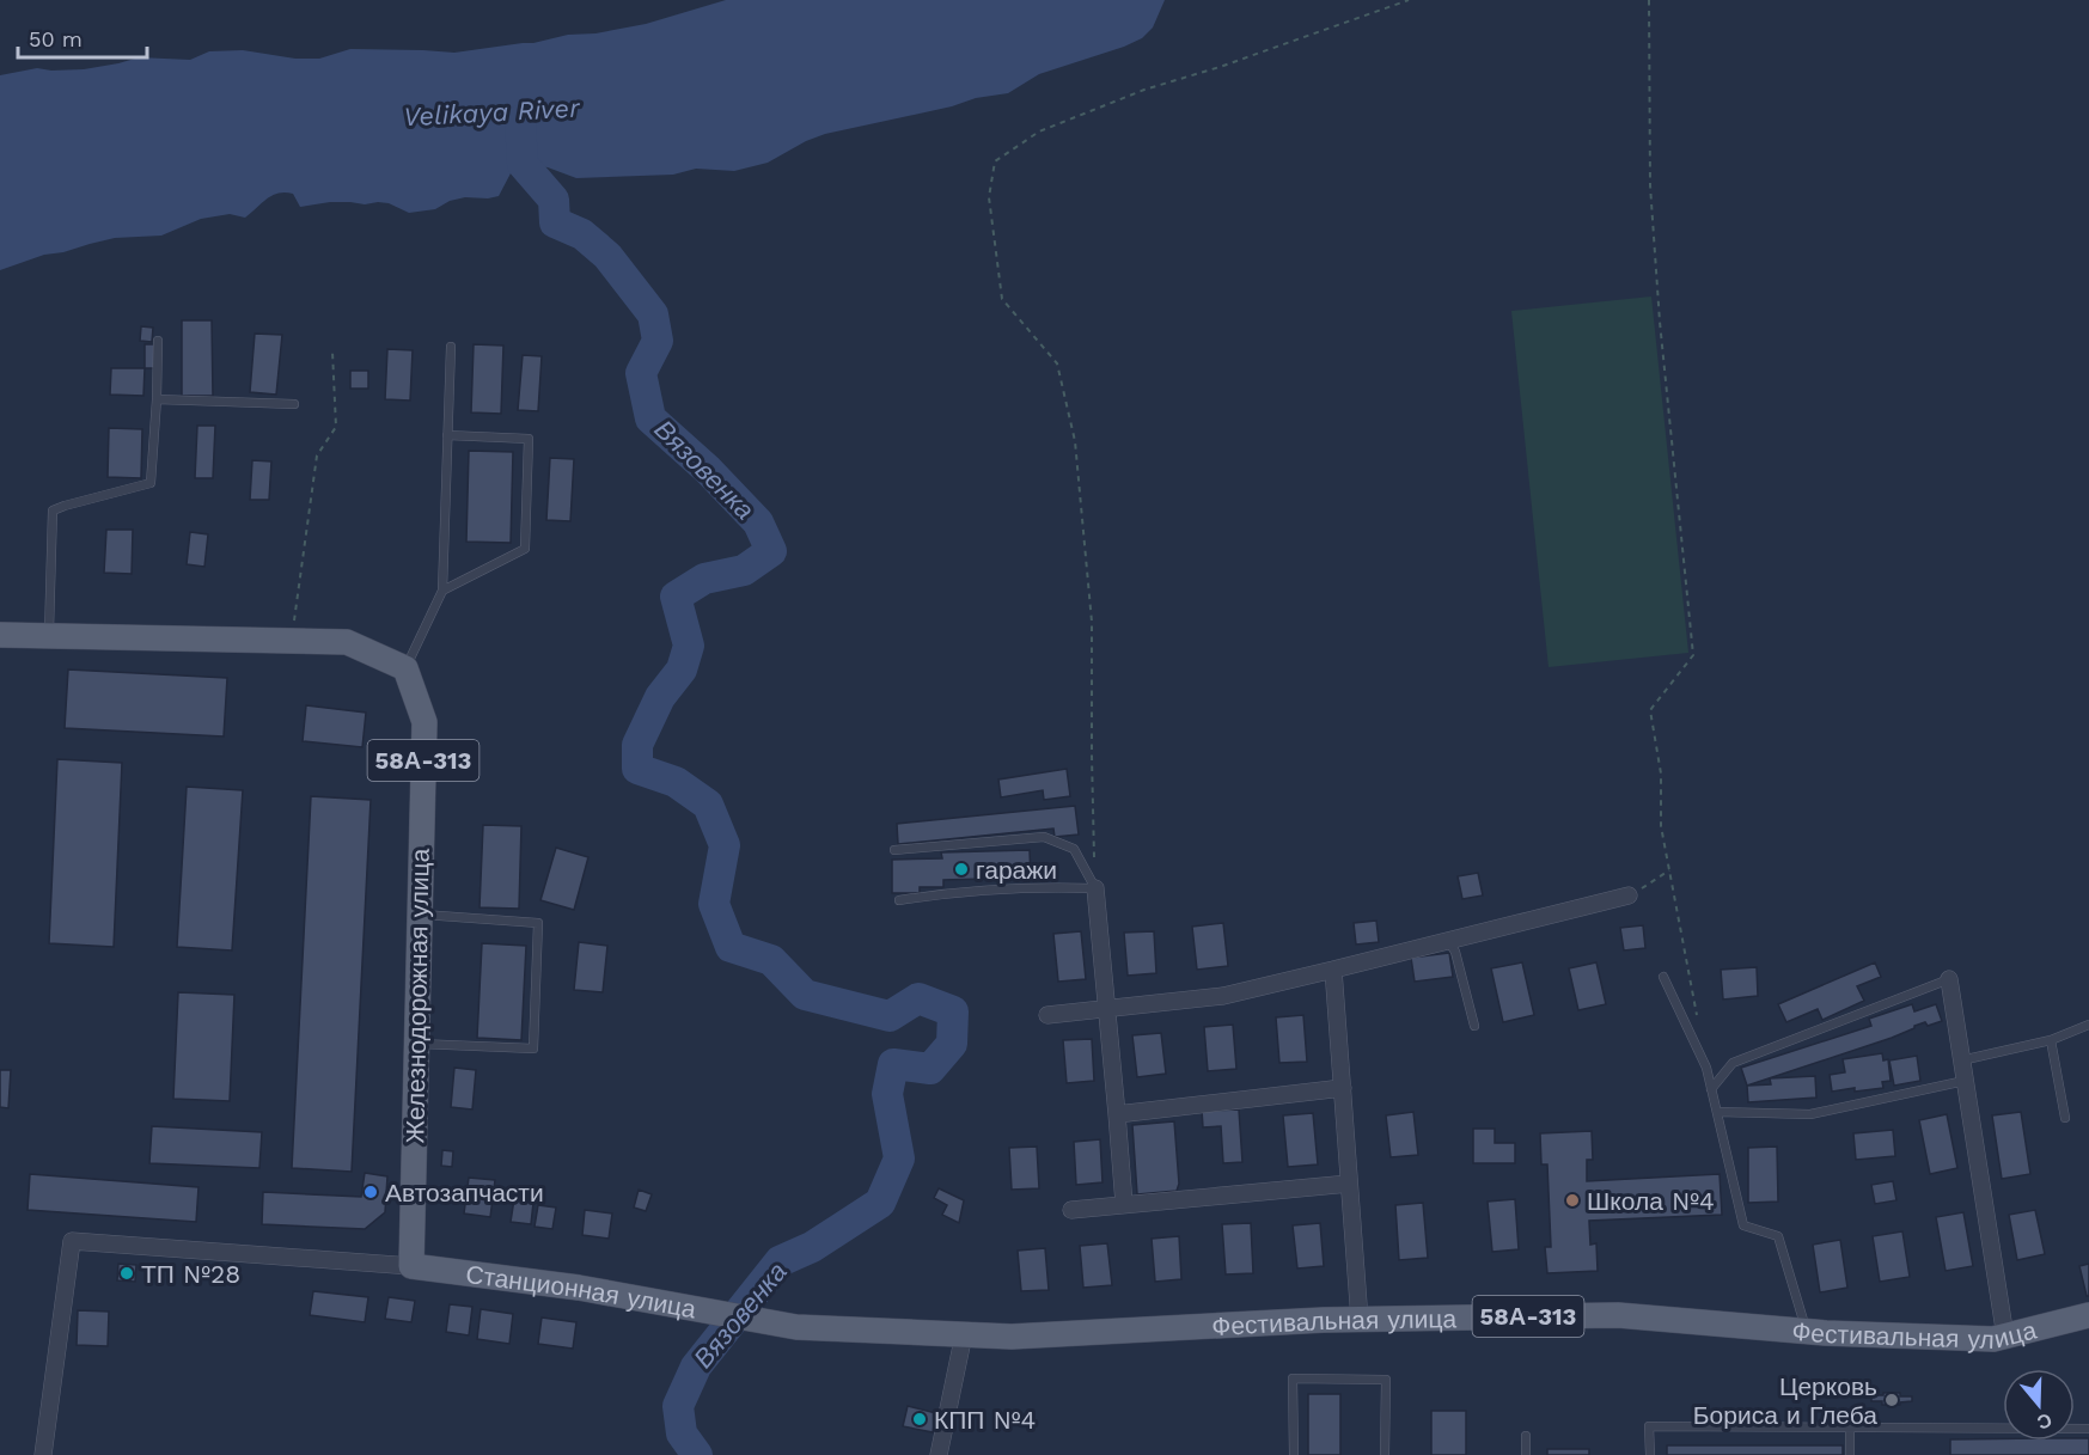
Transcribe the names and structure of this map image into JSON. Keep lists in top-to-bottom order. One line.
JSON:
{"streets":{"main road":["58А-313","Железнодорожная улица","Станционная улица","Фестивальная улица"]},"crossings":[["Железнодорожная улица","Станционная улица"],["Станционная улица","Фестивальная улица"]],"water":["Velikaya River","Вязовенка"],"places":["гаражи","Автозапчасти","Школа №4","ТП №28","Церковь Бориса и Глеба","КПП №4"],"scale_bar":"50 m","north":"bottom"}
